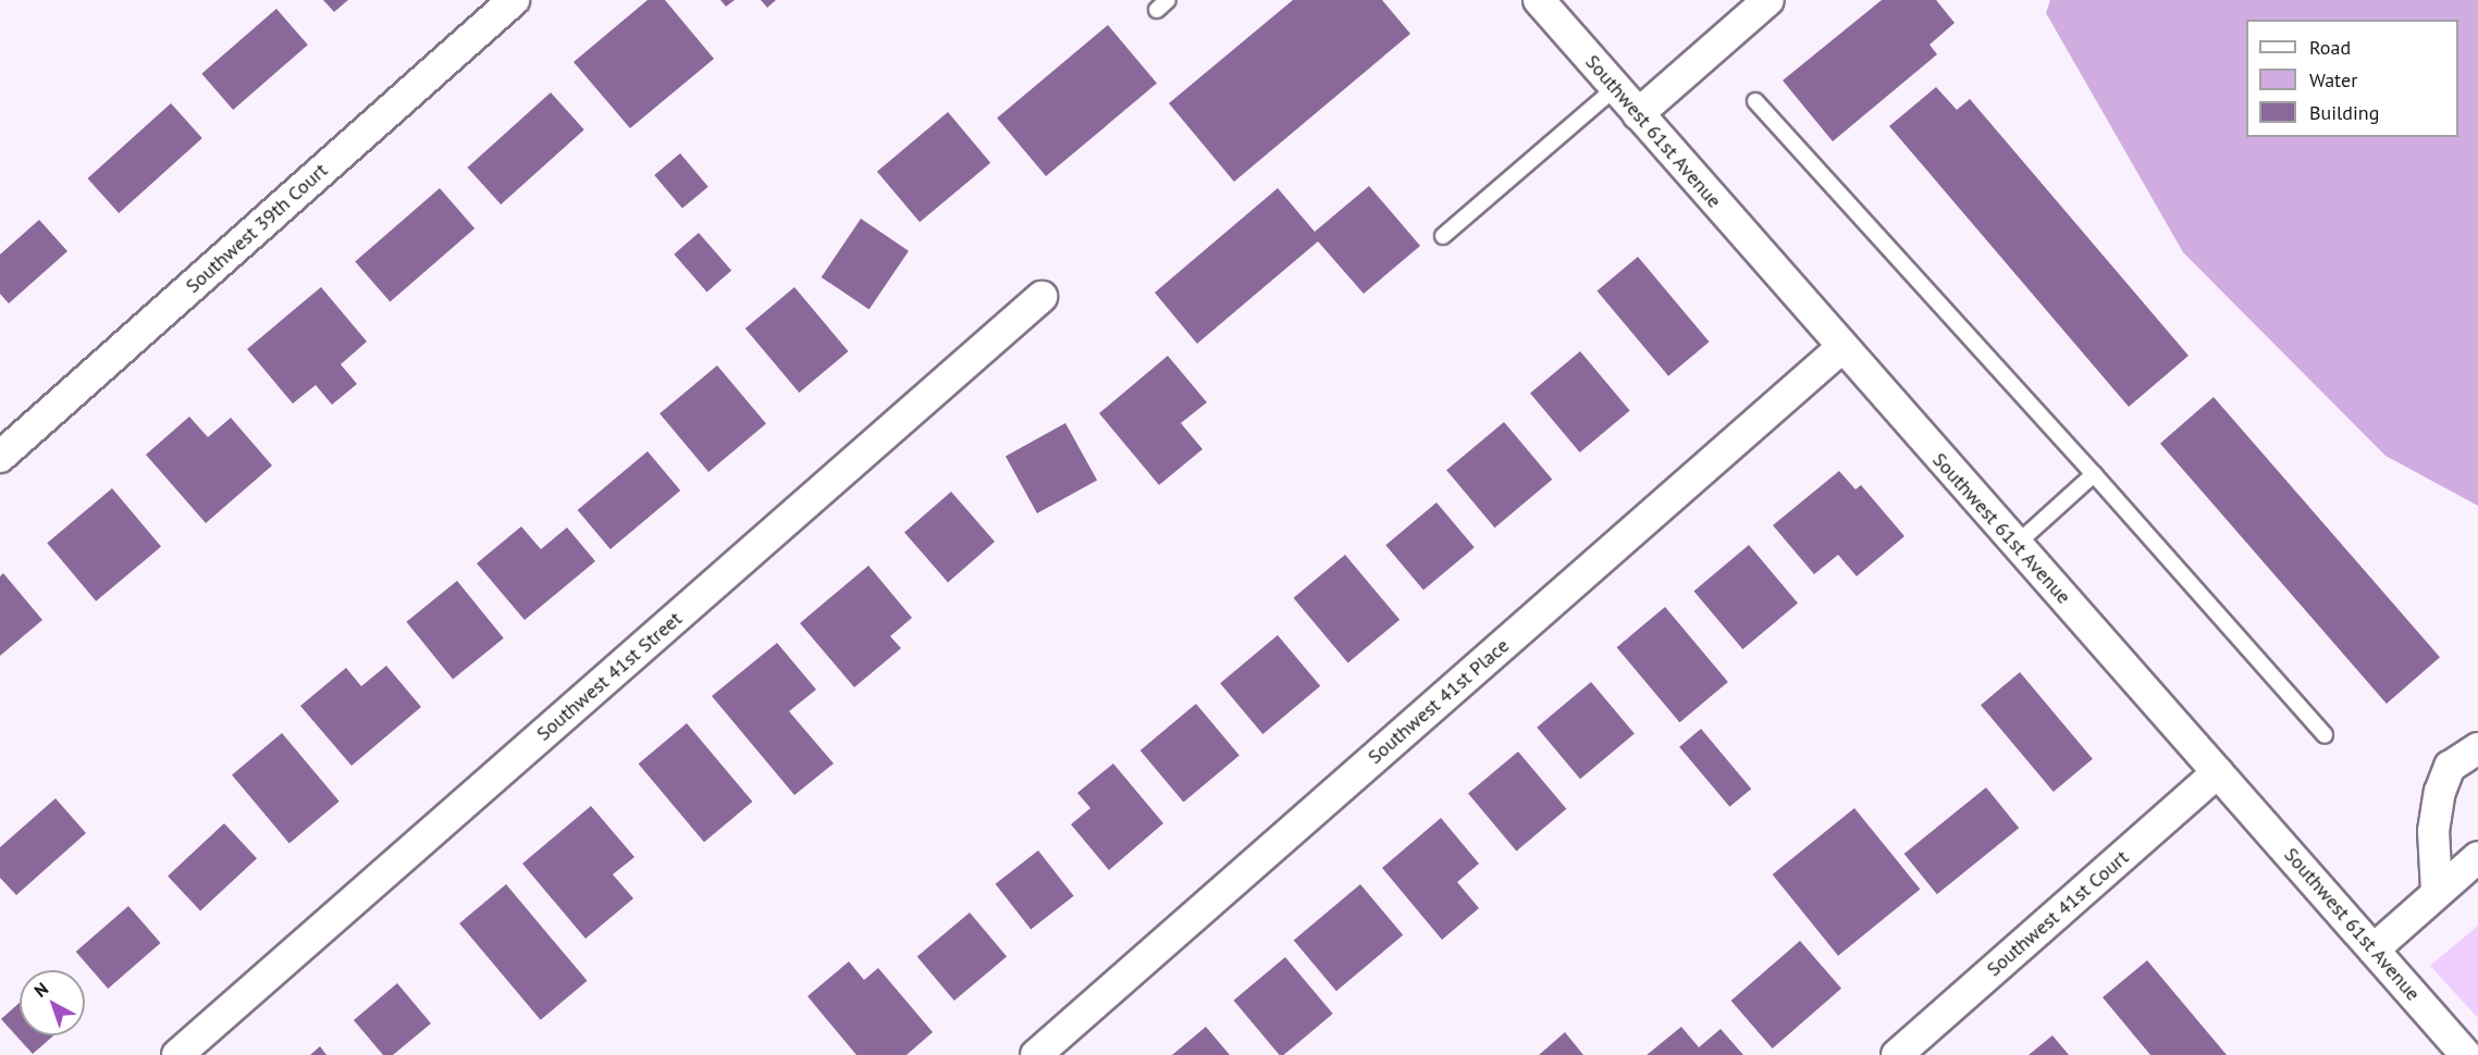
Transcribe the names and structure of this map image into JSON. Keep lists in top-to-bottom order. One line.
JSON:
{"streets":{"street":["Southwest 61st Avenue","Southwest 39th Court","Southwest 41st Street","Southwest 41st Place","Southwest 41st Court"]},"crossings":[["Southwest 61st Avenue","Southwest 41st Place"],["Southwest 61st Avenue","Southwest 41st Court"]],"legend":["Road","Water","Building"],"north":"top left"}
